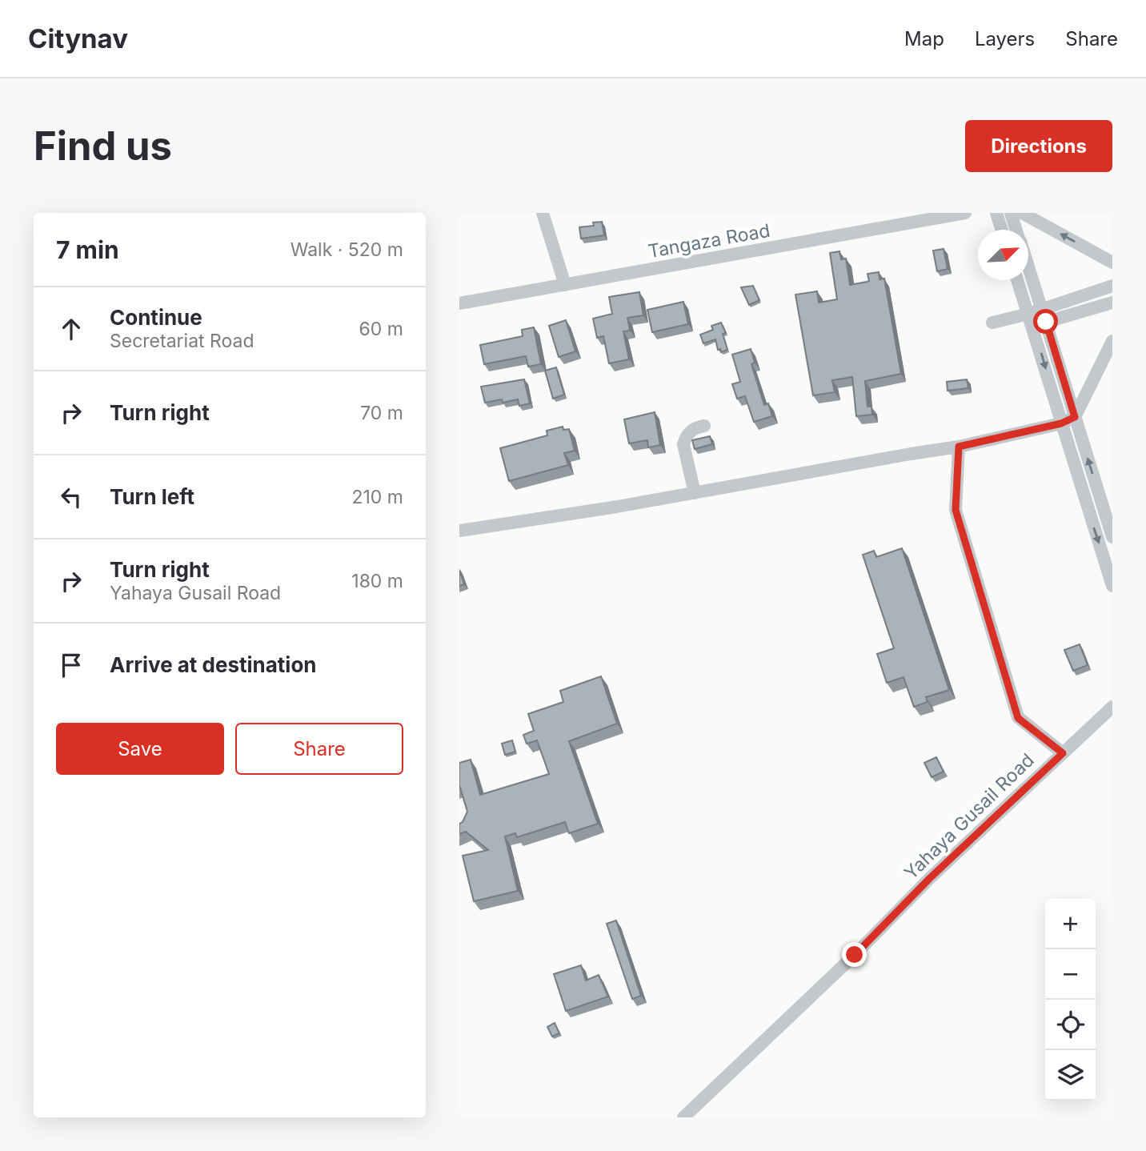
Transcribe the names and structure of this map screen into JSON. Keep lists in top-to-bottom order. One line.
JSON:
{"streets":{"street":["Tangaza Road","Yahaya Gusail Road"]},"north":"top right","page":{"header":"Citynav","nav":["Map","Layers","Share"],"buttons":["Directions",["Save","Share"]],"title":"Find us","heading":["7 min","Walk · 520 m"],"list":[["Continue","Secretariat Road","60 m"],["Turn right","70 m"],["Turn left","210 m"],["Turn right","Yahaya Gusail Road","180 m"],"Arrive at destination"],"map_buttons":["+","−"]}}
